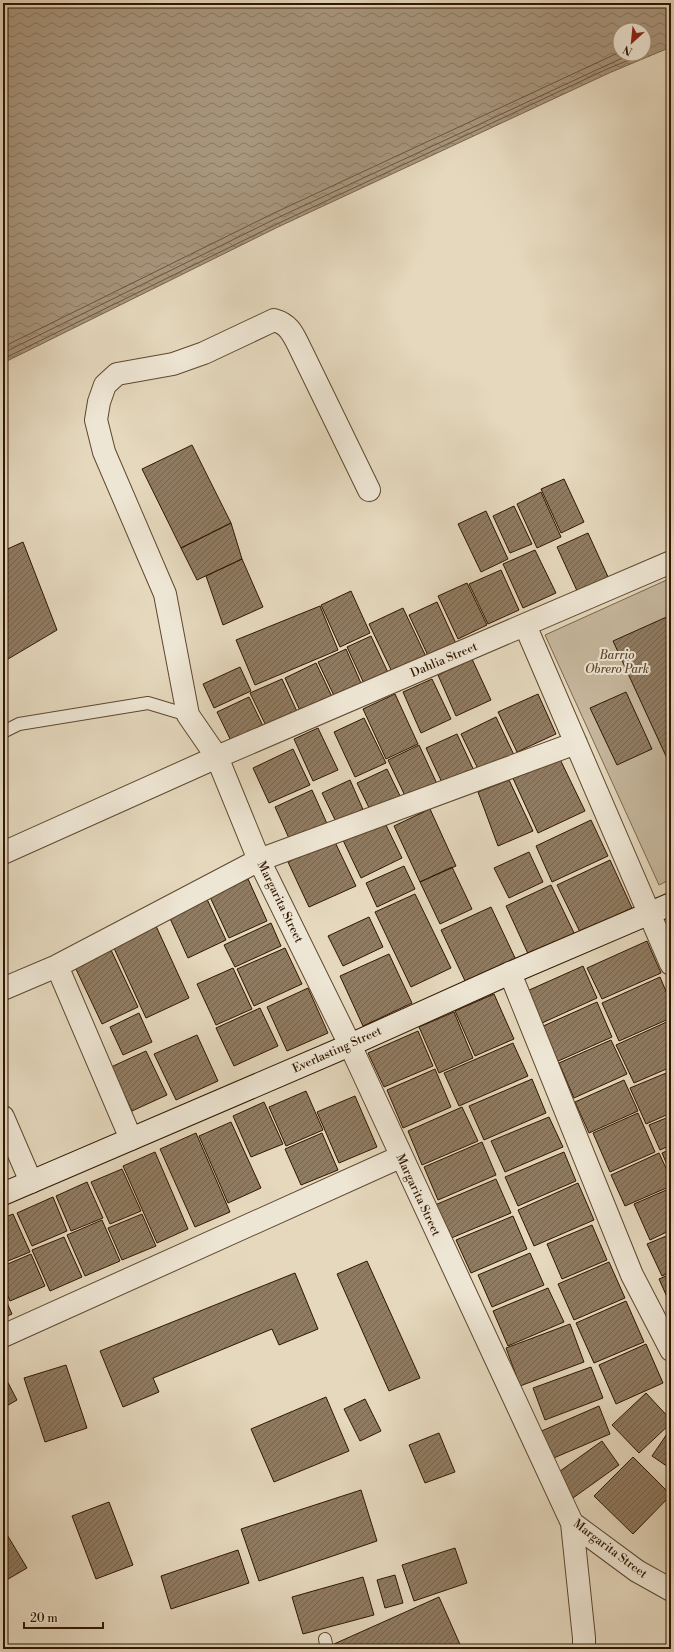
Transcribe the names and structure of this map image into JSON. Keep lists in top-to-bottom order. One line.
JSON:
{"streets":{"street":["Dahlia Street","Margarita Street","Everlasting Street"]},"crossings":[["Dahlia Street","Margarita Street"],["Margarita Street","Everlasting Street"]],"parks":["Barrio Obrero Park"],"scale_bar":"20 m","north":"bottom left"}
